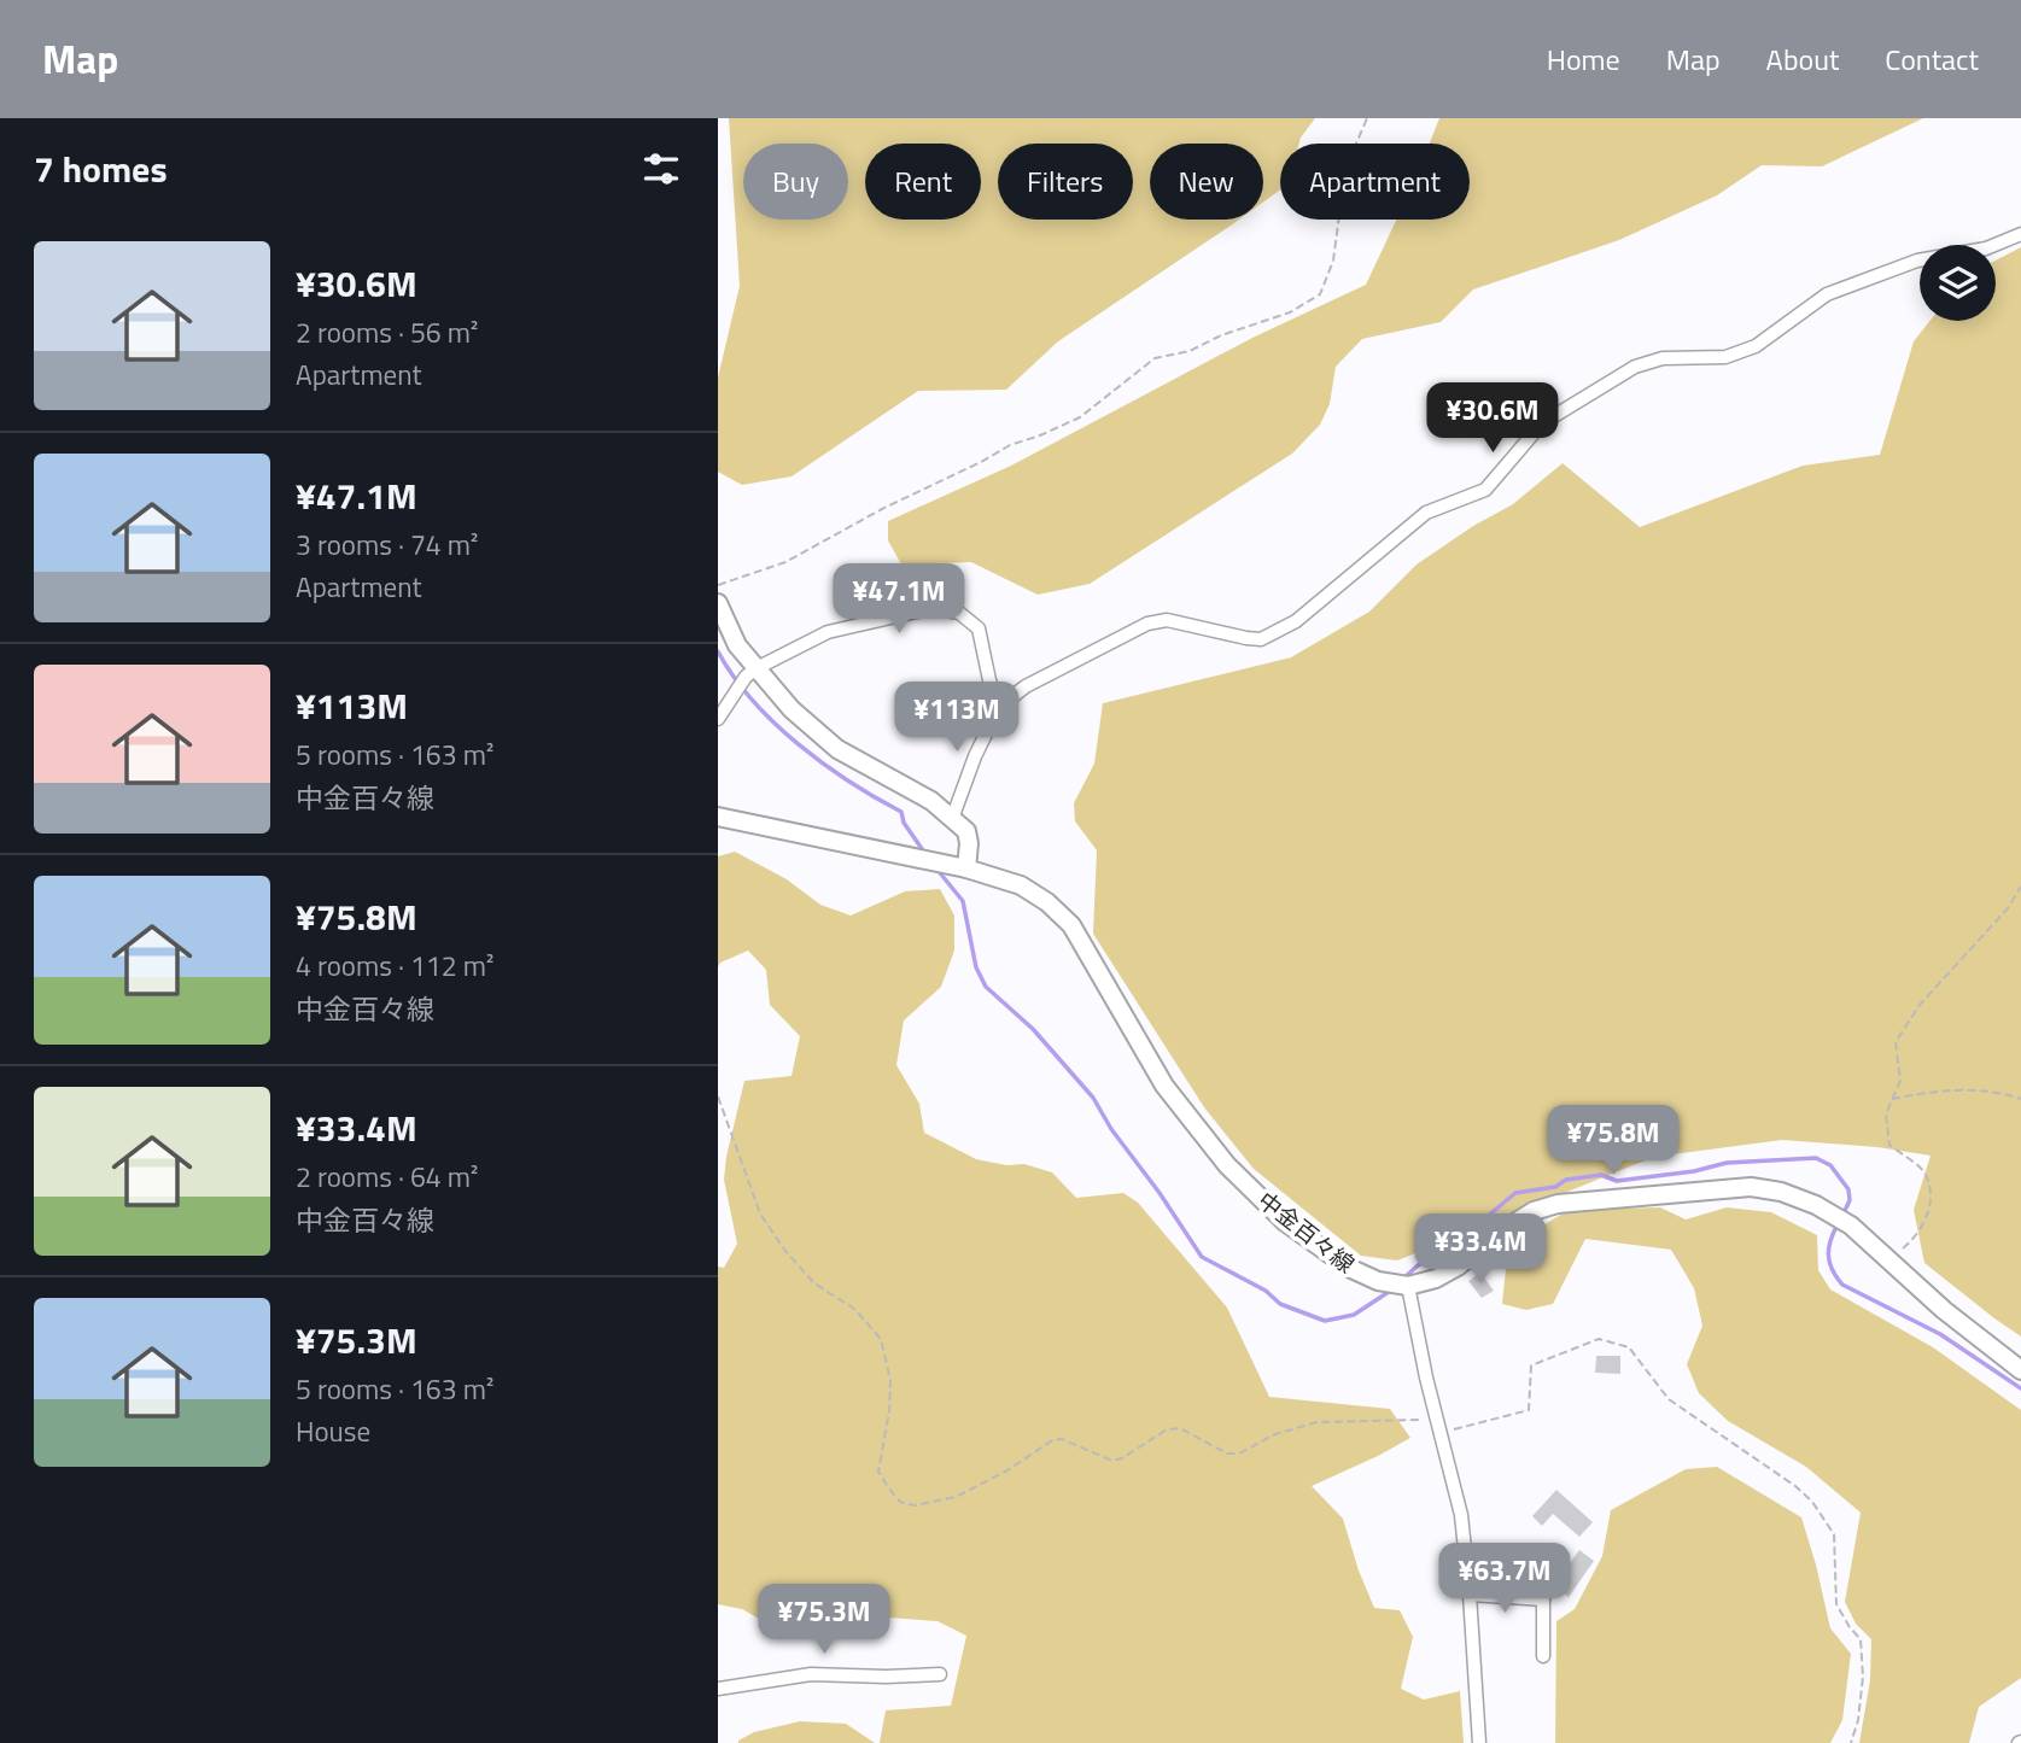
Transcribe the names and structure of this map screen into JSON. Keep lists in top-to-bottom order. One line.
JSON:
{"streets":{"main road":["中金百々線"]},"page":{"header":"Map","nav":["Home","Map","About","Contact"],"heading":"7 homes","chip":["Buy","Rent","Filters","New","Apartment"],"list":[{"name":"¥30.6M","note":"2 rooms · 56 m² · Apartment"},{"name":"¥47.1M","note":"3 rooms · 74 m² · Apartment"},{"name":"¥113M","note":"5 rooms · 163 m² · 中金百々線"},{"name":"¥75.8M","note":"4 rooms · 112 m² · 中金百々線"},{"name":"¥33.4M","note":"2 rooms · 64 m² · 中金百々線"},{"name":"¥75.3M","note":"5 rooms · 163 m² · House"}],"price":["¥30.6M","¥47.1M","¥113M","¥75.8M","¥33.4M","¥63.7M","¥75.3M"]}}
